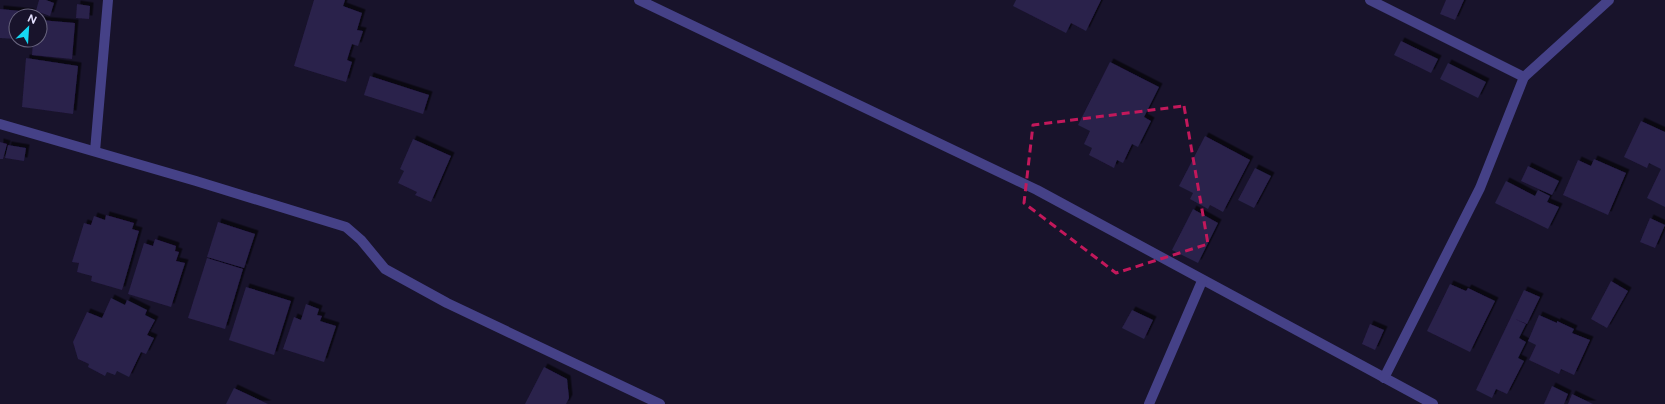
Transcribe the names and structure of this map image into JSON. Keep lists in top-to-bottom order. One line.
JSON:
{"north":"top right"}
